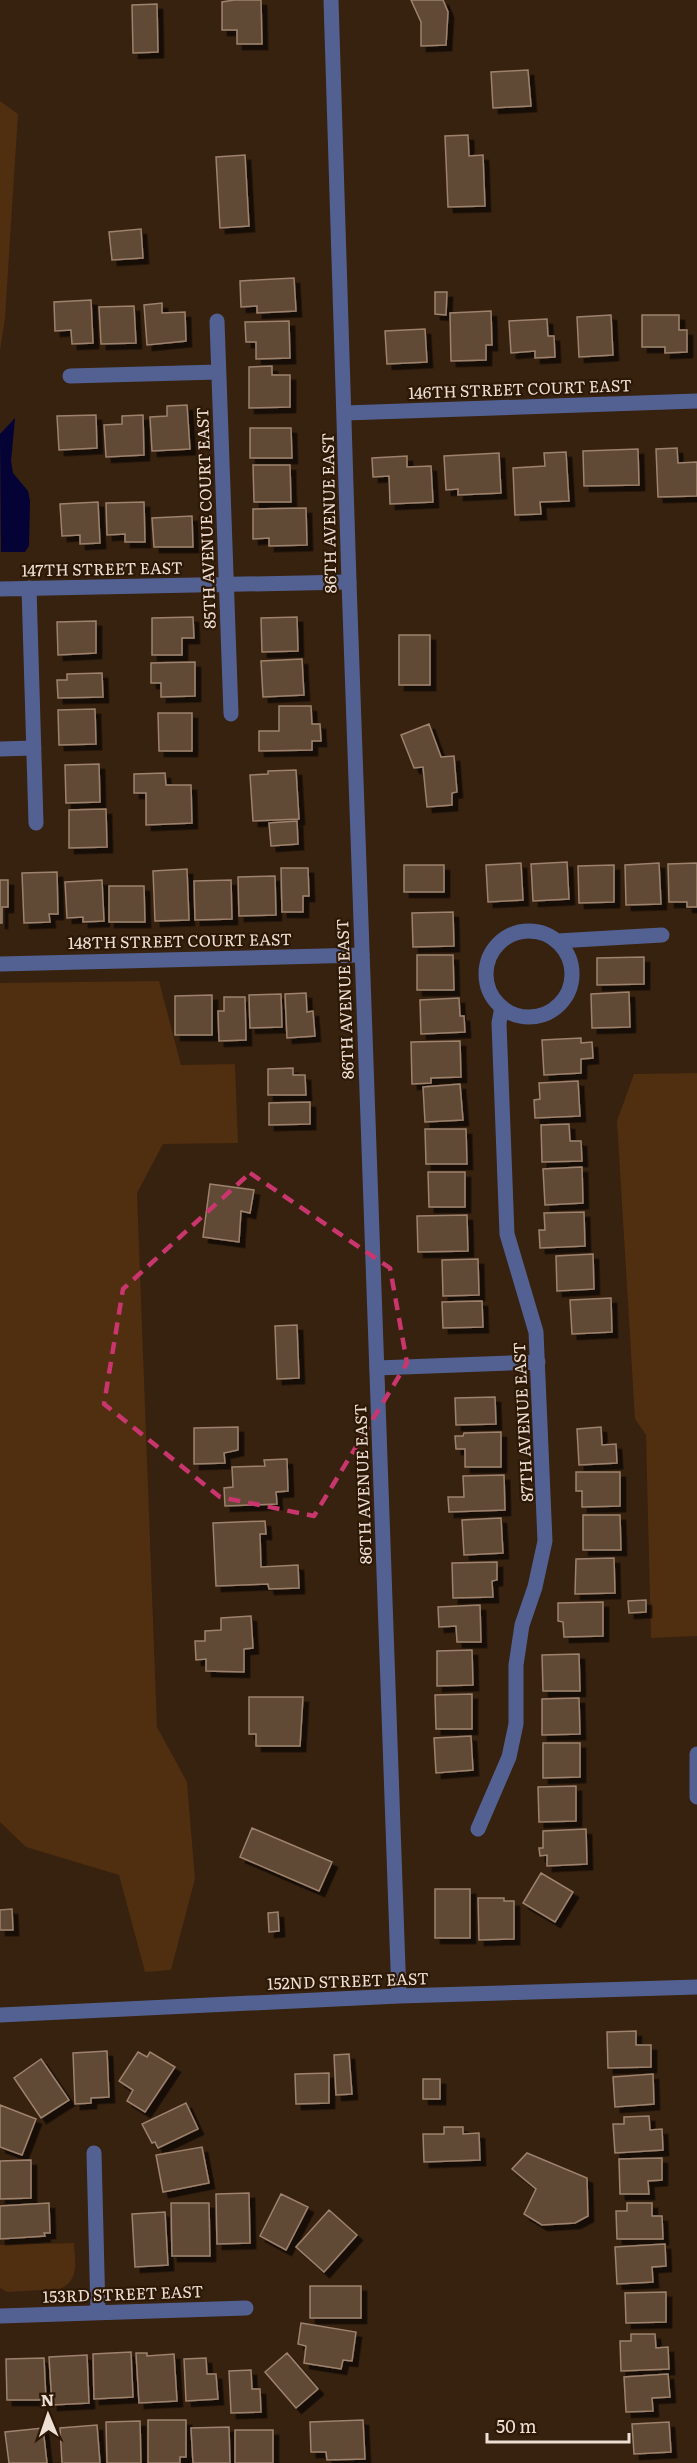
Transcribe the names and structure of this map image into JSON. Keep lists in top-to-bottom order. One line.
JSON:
{"streets":{"street":["146TH STREET COURT EAST","86TH AVENUE EAST","85TH AVENUE COURT EAST","147TH STREET EAST","148TH STREET COURT EAST","87TH AVENUE EAST","152ND STREET EAST","153RD STREET EAST"]},"crossings":[["146TH STREET COURT EAST","86TH AVENUE EAST"],["86TH AVENUE EAST","147TH STREET EAST"],["86TH AVENUE EAST","148TH STREET COURT EAST"],["86TH AVENUE EAST","152ND STREET EAST"],["85TH AVENUE COURT EAST","147TH STREET EAST"]],"scale_bar":"50 m","north":"top"}
